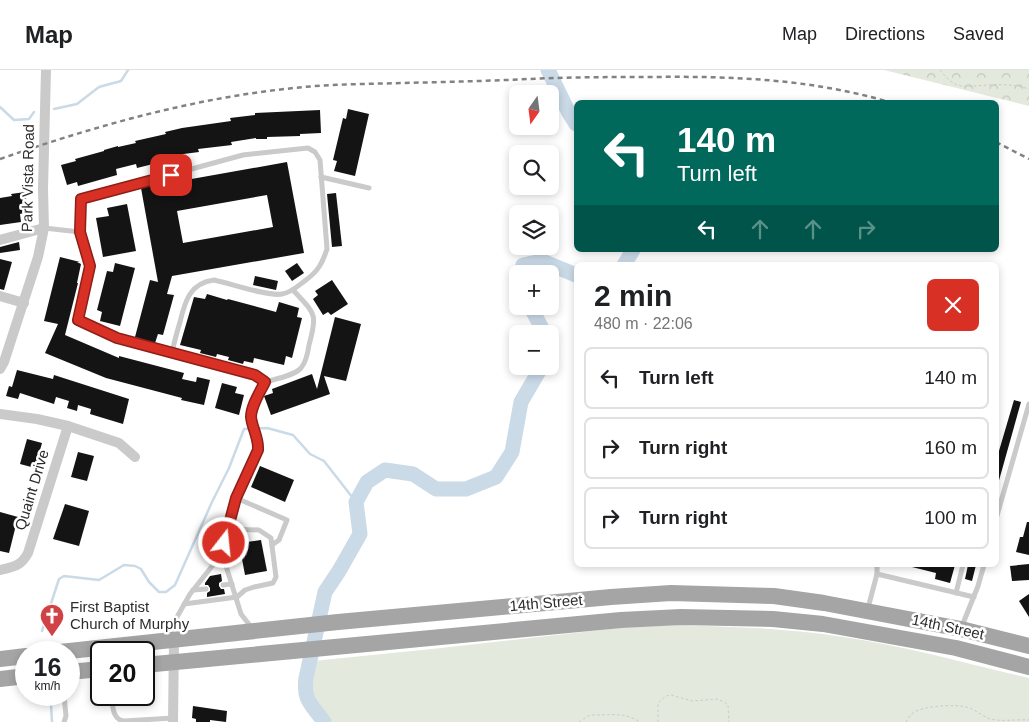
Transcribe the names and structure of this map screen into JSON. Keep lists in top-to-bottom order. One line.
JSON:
{"streets":{"main road":["14th Street"],"street":["Park Vista Road","Quaint Drive"]},"places":{"church":["First Baptist Church of Murphy"]},"north":"bottom","page":{"header":"Map","nav":["Map","Directions","Saved"],"map_buttons":["+","−"],"turn":["140 m","Turn left"],"heading":["2 min","480 m · 22:06"],"list":[{"name":"Turn left","value":"140 m"},{"name":"Turn right","value":"160 m"},{"name":"Turn right","value":"100 m"}],"speed":"16 km/h","limit":"20"}}
